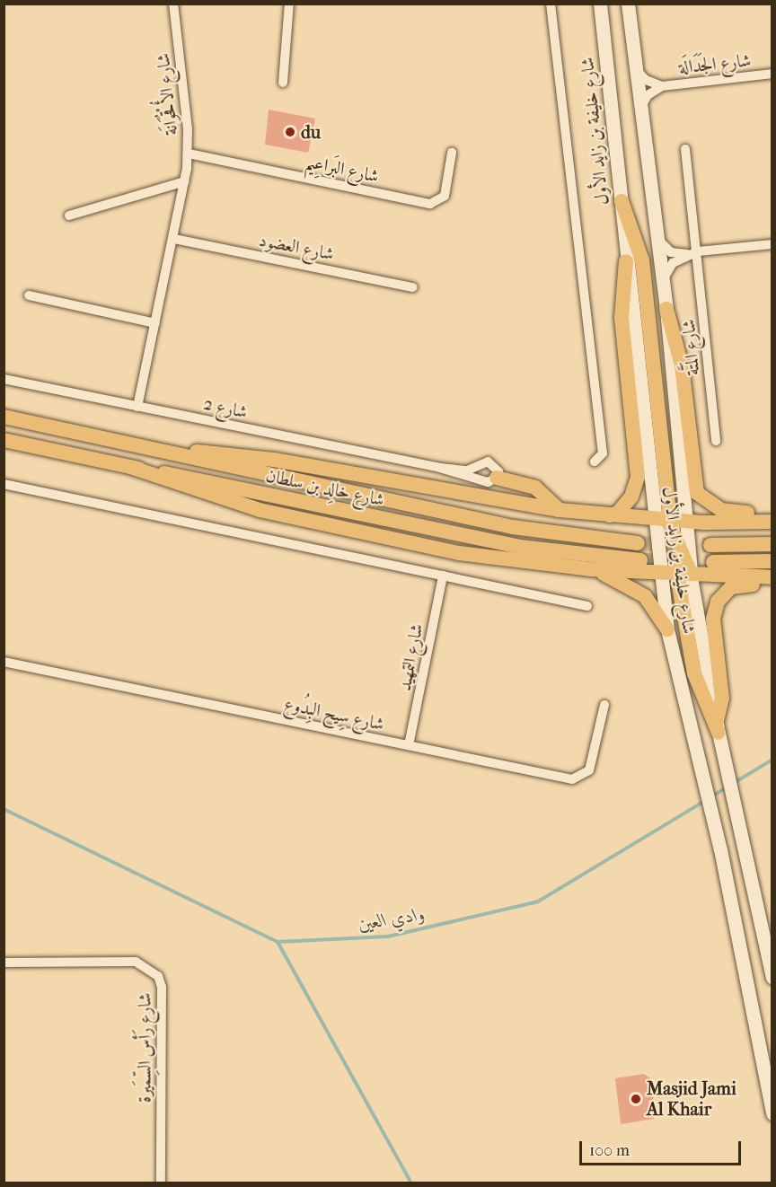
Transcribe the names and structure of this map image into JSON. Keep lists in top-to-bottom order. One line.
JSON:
{"streets":{"main road":["شارع خليفة بن زايد الأول","شارع خالِد بن سلطان"],"street":["شارع الجَدَالَة","شارع الأُقْحُوَانَة","شارع البَراعِيم","شارع العضود","شارع المَتَّة","شارع 2","شارع التمهيد","شارع سِيح البِدُوع","شارع رَأس السِّمَيرة"]},"crossings":[["شارع الجَدَالَة","شارع خليفة بن زايد الأول"],["شارع الأُقْحُوَانَة","شارع البَراعِيم"],["شارع الأُقْحُوَانَة","شارع العضود"],["شارع الأُقْحُوَانَة","شارع 2"],["شارع التمهيد","شارع سِيح البِدُوع"]],"water":["وادي العين"],"places":["du","Masjid Jami Al Khair"],"scale_bar":"100 m"}
